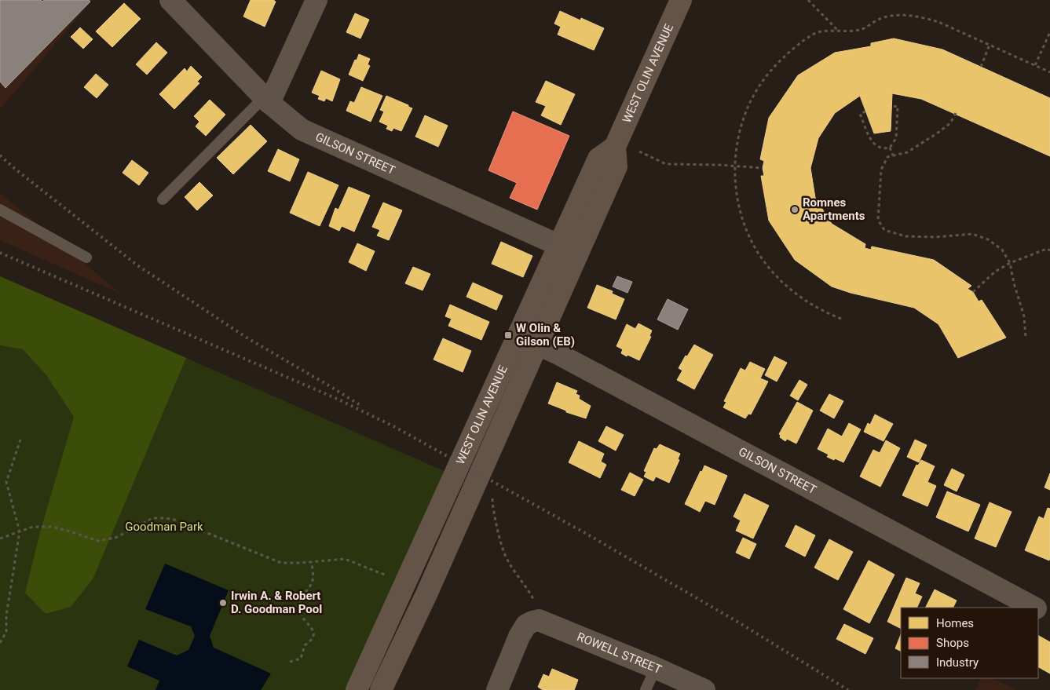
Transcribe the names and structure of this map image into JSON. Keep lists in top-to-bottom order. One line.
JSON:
{"streets":{"street":["WEST OLIN AVENUE","GILSON STREET","ROWELL STREET"]},"crossings":[["WEST OLIN AVENUE","GILSON STREET"]],"parks":["Goodman Park"],"places":{"other":["Romnes Apartments","Irwin A. & Robert D. Goodman Pool"],"transit":["W Olin & Gilson (EB)"]},"legend":["Homes","Shops","Industry"]}
